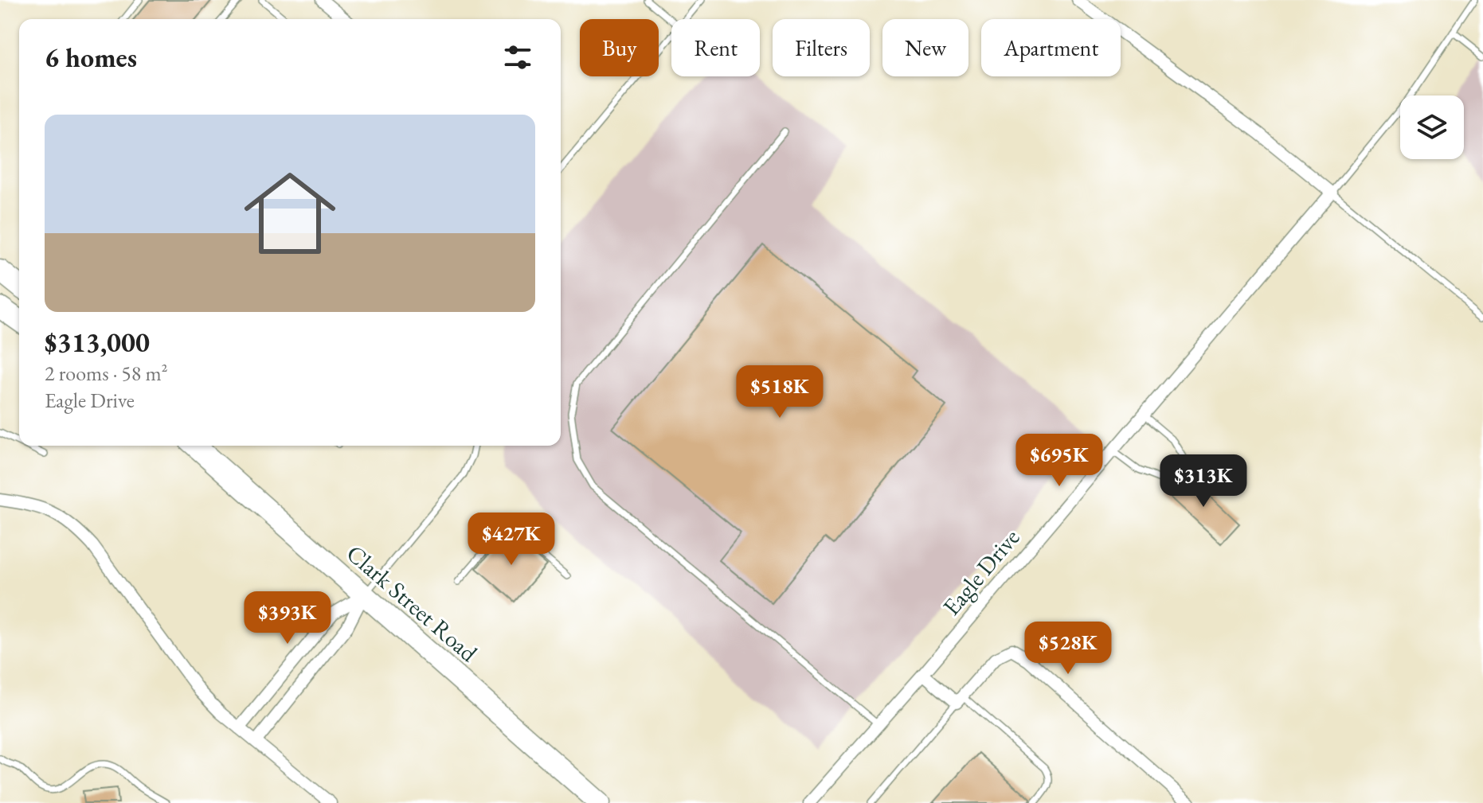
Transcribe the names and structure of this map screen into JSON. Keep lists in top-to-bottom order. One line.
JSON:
{"streets":{"highway":["Clark Street Road"],"street":["Eagle Drive"]},"page":{"chip":["Buy","Rent","Filters","New","Apartment"],"heading":"6 homes","list":[{"name":"$313,000","note":"2 rooms · 58 m² · Eagle Drive"}],"price":["$518K","$695K","$313K","$427K","$393K","$528K"]}}
